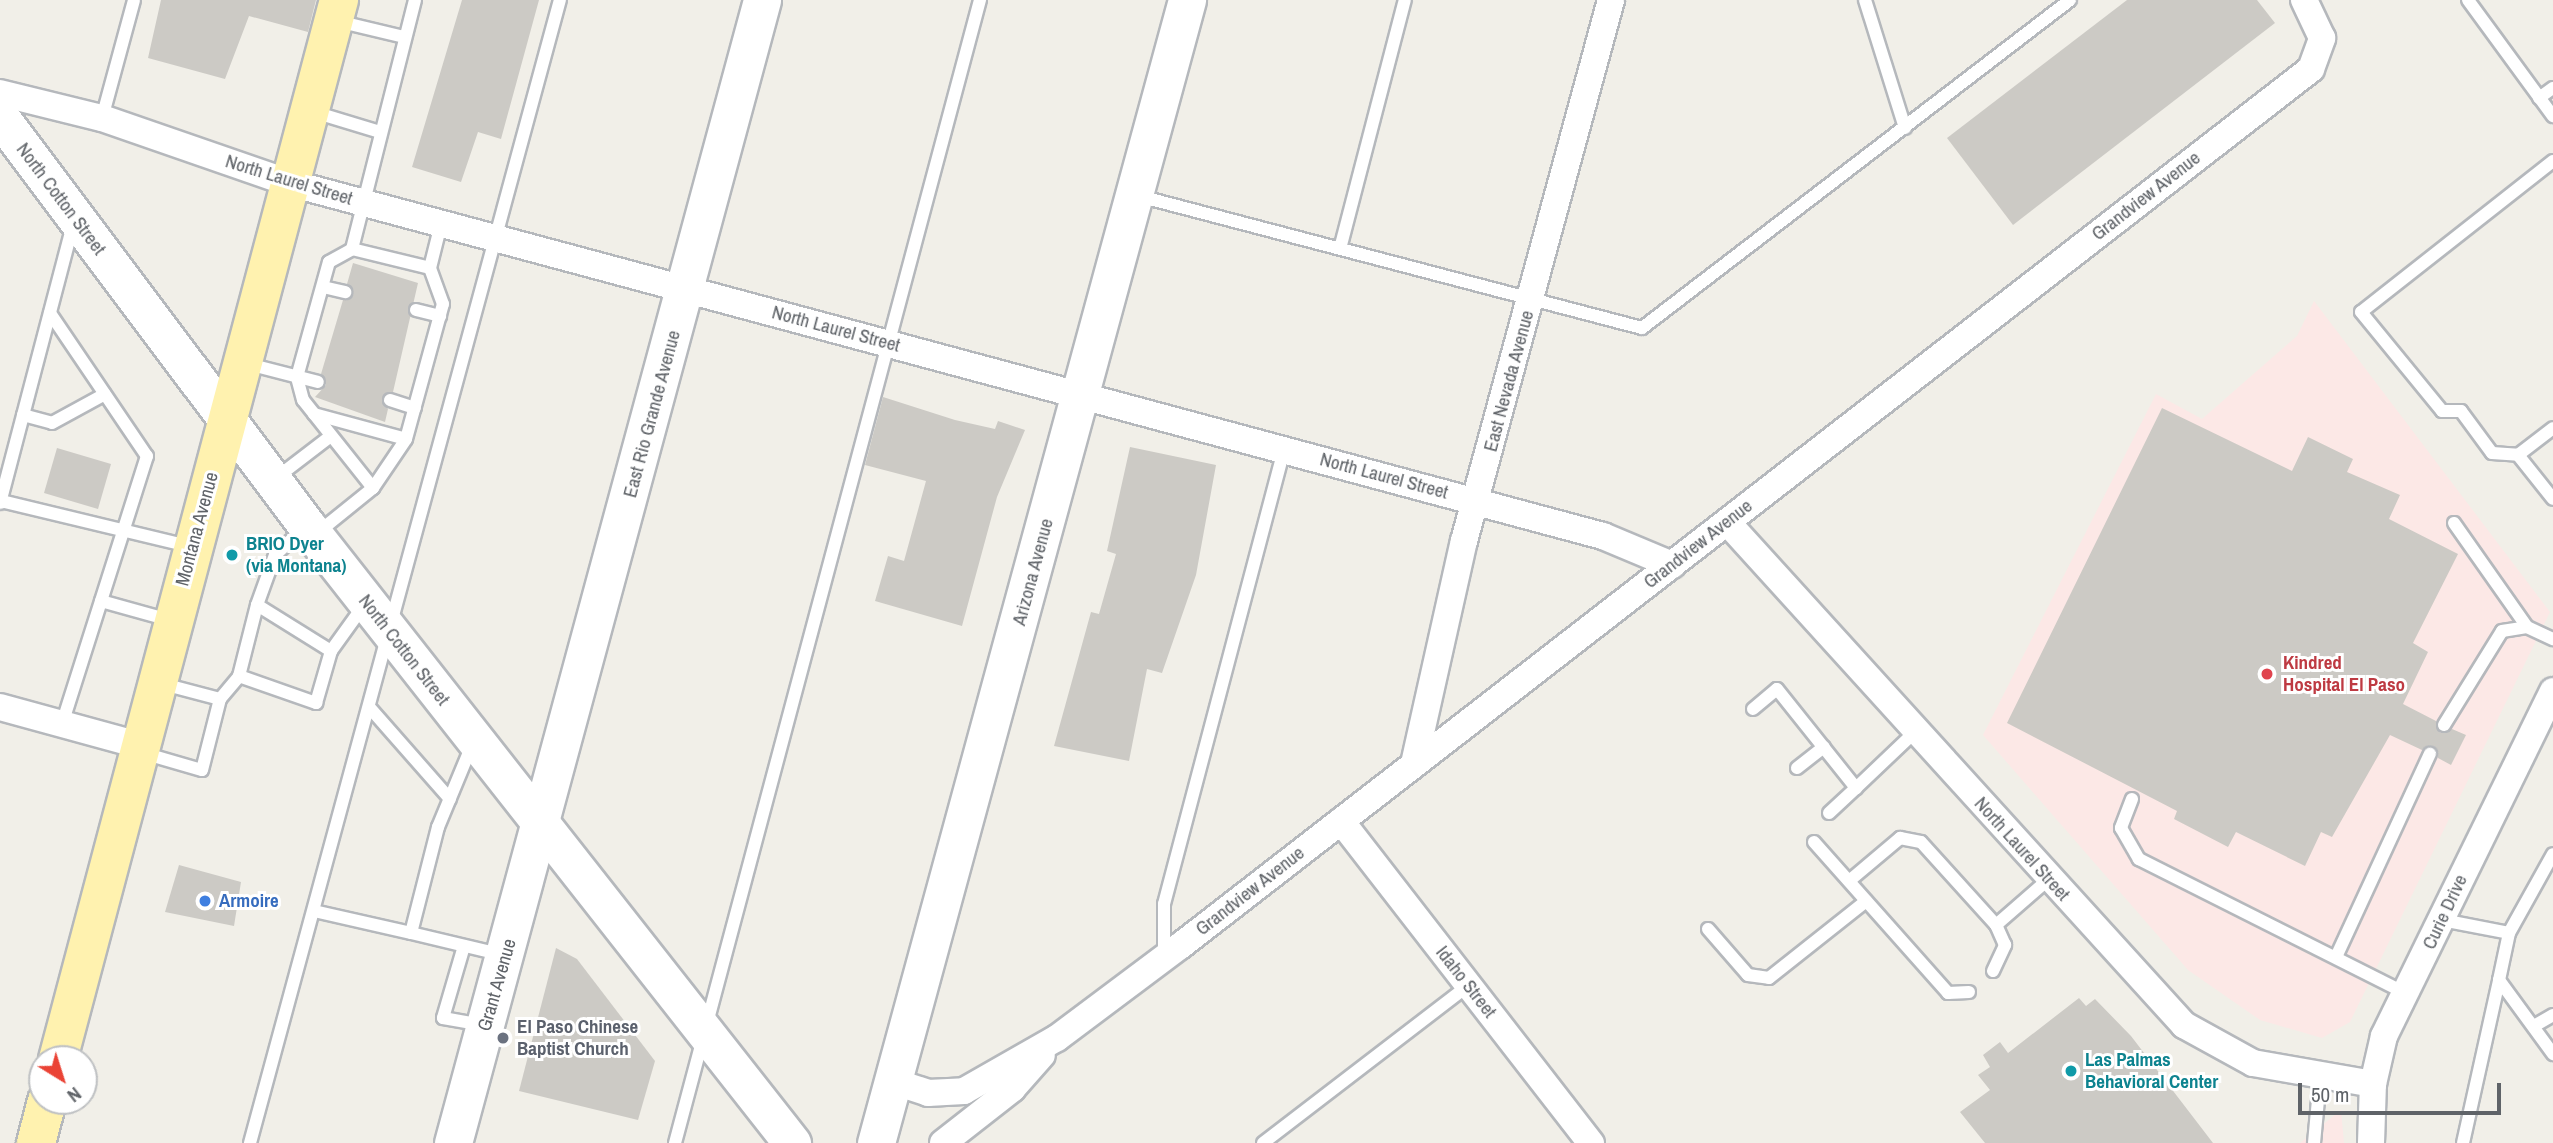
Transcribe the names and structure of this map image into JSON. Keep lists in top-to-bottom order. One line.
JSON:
{"streets":{"main road":["North Cotton Street","East Rio Grande Avenue","Montana Avenue","Arizona Avenue","Grant Avenue"],"street":["North Laurel Street","Grandview Avenue","East Nevada Avenue","Curie Drive","Idaho Street"]},"crossings":[["North Laurel Street","Grandview Avenue"],["North Laurel Street","East Nevada Avenue"],["North Laurel Street","East Rio Grande Avenue"],["North Laurel Street","Montana Avenue"],["North Laurel Street","Arizona Avenue"],["North Laurel Street","Curie Drive"],["Grandview Avenue","East Nevada Avenue"],["Grandview Avenue","Arizona Avenue"],["Grandview Avenue","Idaho Street"],["North Cotton Street","East Rio Grande Avenue"],["North Cotton Street","Montana Avenue"],["North Cotton Street","Grant Avenue"],["East Rio Grande Avenue","Grant Avenue"]],"places":["BRIO Dyer (via Montana)","Kindred Hospital El Paso","Armoire","El Paso Chinese Baptist Church","Las Palmas Behavioral Center"],"scale_bar":"50 m","north":"bottom right"}
